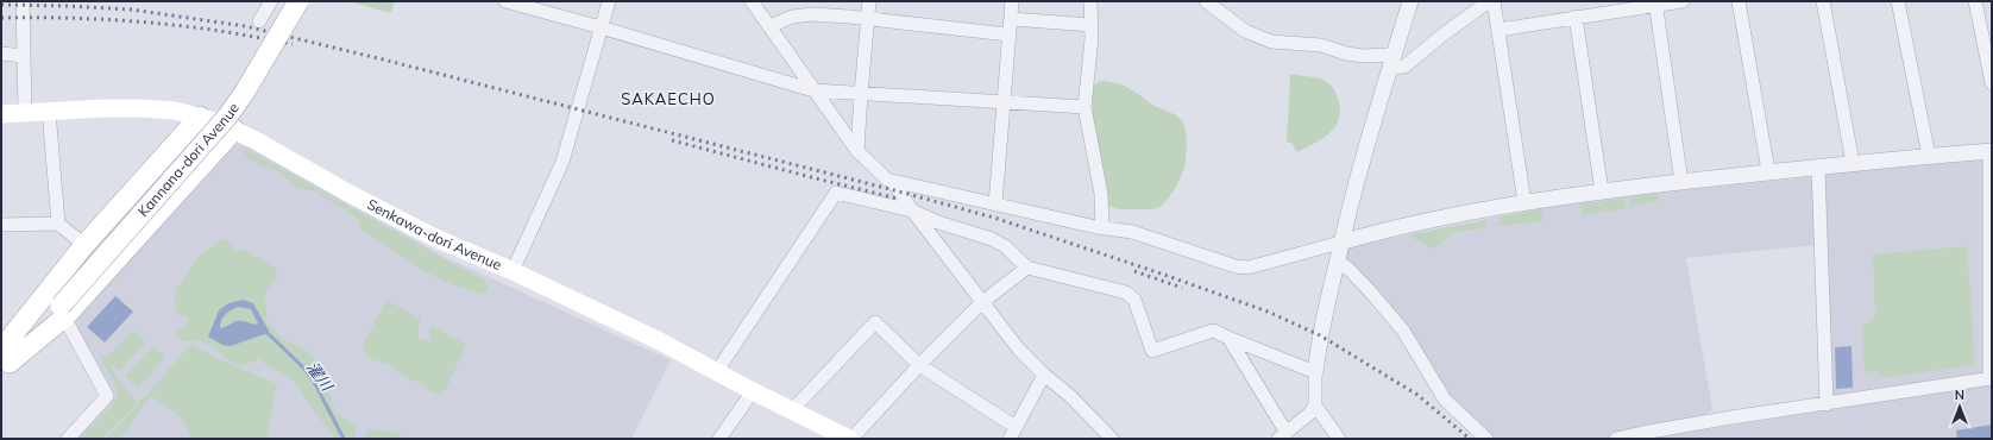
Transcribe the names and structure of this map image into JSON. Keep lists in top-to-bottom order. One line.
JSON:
{"streets":{"main road":["Kannana-dori Avenue","Senkawa-dori Avenue"]},"districts":["SAKAECHO"],"water":["濯川"],"north":"top"}
